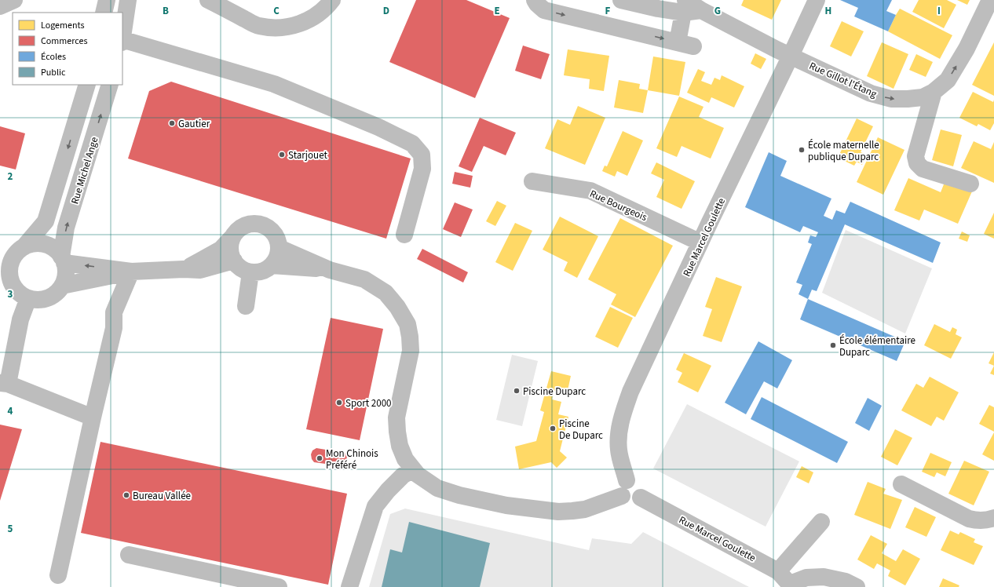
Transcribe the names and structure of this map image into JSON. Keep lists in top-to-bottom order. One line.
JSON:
{"streets":{"street":["Rue Gillot l'Étang","Rue Michel Ange","Rue Bourgeois","Rue Marcel Goulette"]},"crossings":[["Rue Gillot l'Étang","Rue Marcel Goulette"],["Rue Bourgeois","Rue Marcel Goulette"]],"places":["Gautier","École maternelle publique Duparc","Starjouet","École élémentaire Duparc","Piscine Duparc","Sport 2000","Piscine De Duparc","Mon Chinois Préféré","Bureau Vallée"],"legend":["Logements","Commerces","Écoles","Public"],"grid":{"columns":["B","C","D","E","F","G","H","I"],"rows":["2","3","4","5"]}}
